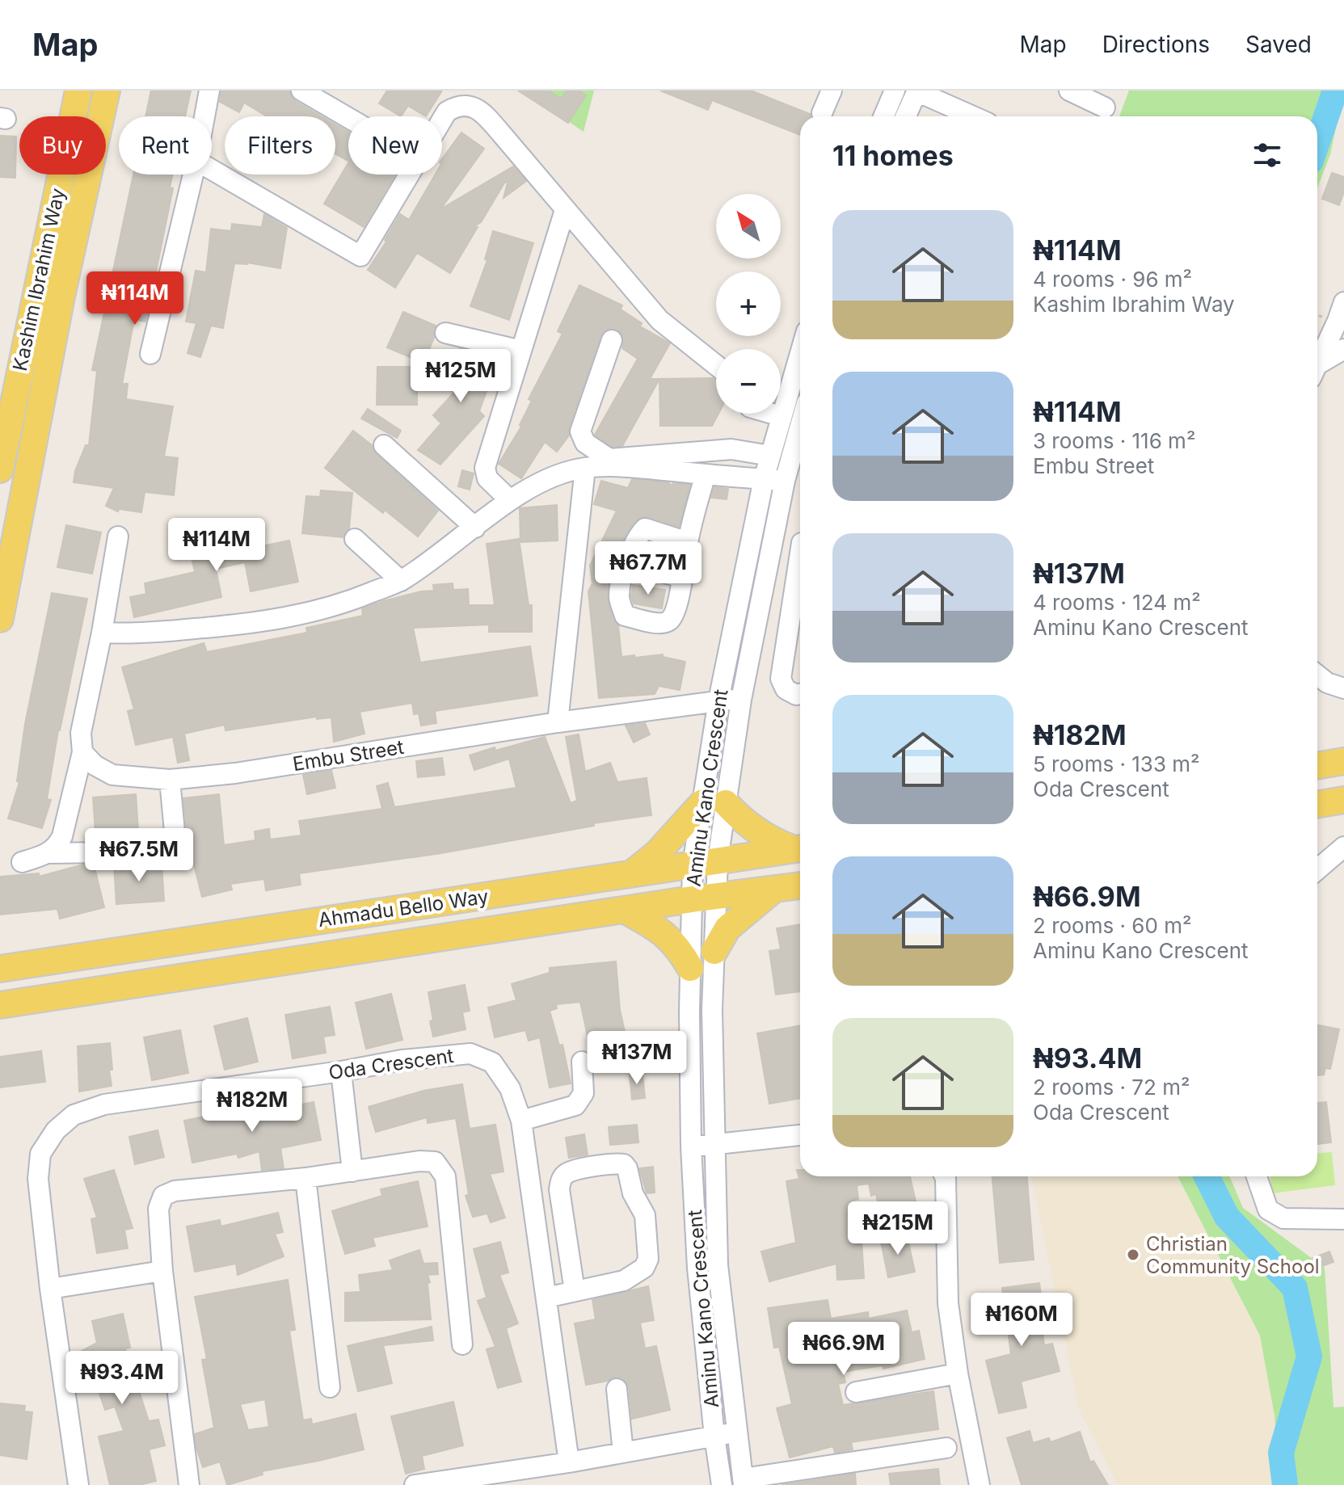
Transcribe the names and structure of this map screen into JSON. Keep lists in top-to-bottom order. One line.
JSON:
{"streets":{"main road":["Kashim Ibrahim Way","Ahmadu Bello Way"],"street":["Embu Street","Aminu Kano Crescent","Oda Crescent"]},"crossings":[["Embu Street","Aminu Kano Crescent"],["Aminu Kano Crescent","Ahmadu Bello Way"]],"places":["Christian Community School"],"north":"top left","page":{"header":"Map","nav":["Map","Directions","Saved"],"chip":["Buy","Rent","Filters","New"],"heading":"11 homes","map_buttons":["+","−"],"list":[{"name":"₦114M","note":"4 rooms · 96 m² · Kashim Ibrahim Way"},{"name":"₦114M","note":"3 rooms · 116 m² · Embu Street"},{"name":"₦137M","note":"4 rooms · 124 m² · Aminu Kano Crescent"},{"name":"₦182M","note":"5 rooms · 133 m² · Oda Crescent"},{"name":"₦66.9M","note":"2 rooms · 60 m² · Aminu Kano Crescent"},{"name":"₦93.4M","note":"2 rooms · 72 m² · Oda Crescent"}],"price":["₦114M","₦125M","₦114M","₦67.7M","₦67.5M","₦137M","₦182M","₦215M","₦160M","₦66.9M","₦93.4M"]}}
